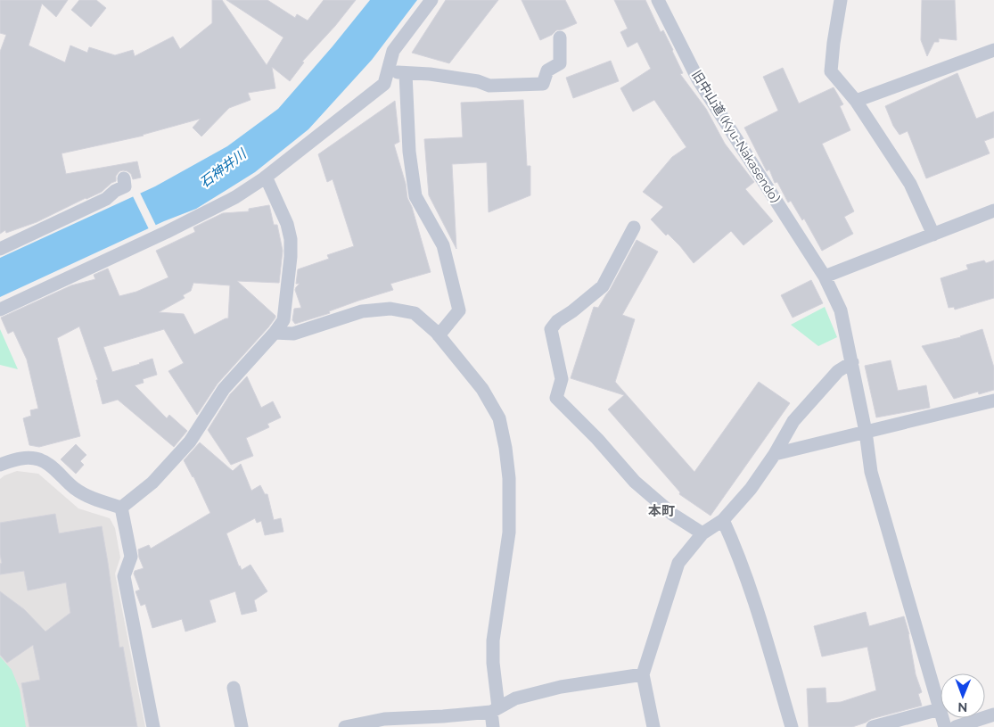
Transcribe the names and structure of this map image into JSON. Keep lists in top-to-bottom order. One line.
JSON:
{"streets":{"street":["旧中山道 (Kyu-Nakasendo）"]},"districts":["本町"],"water":["石神井川"],"north":"bottom"}
